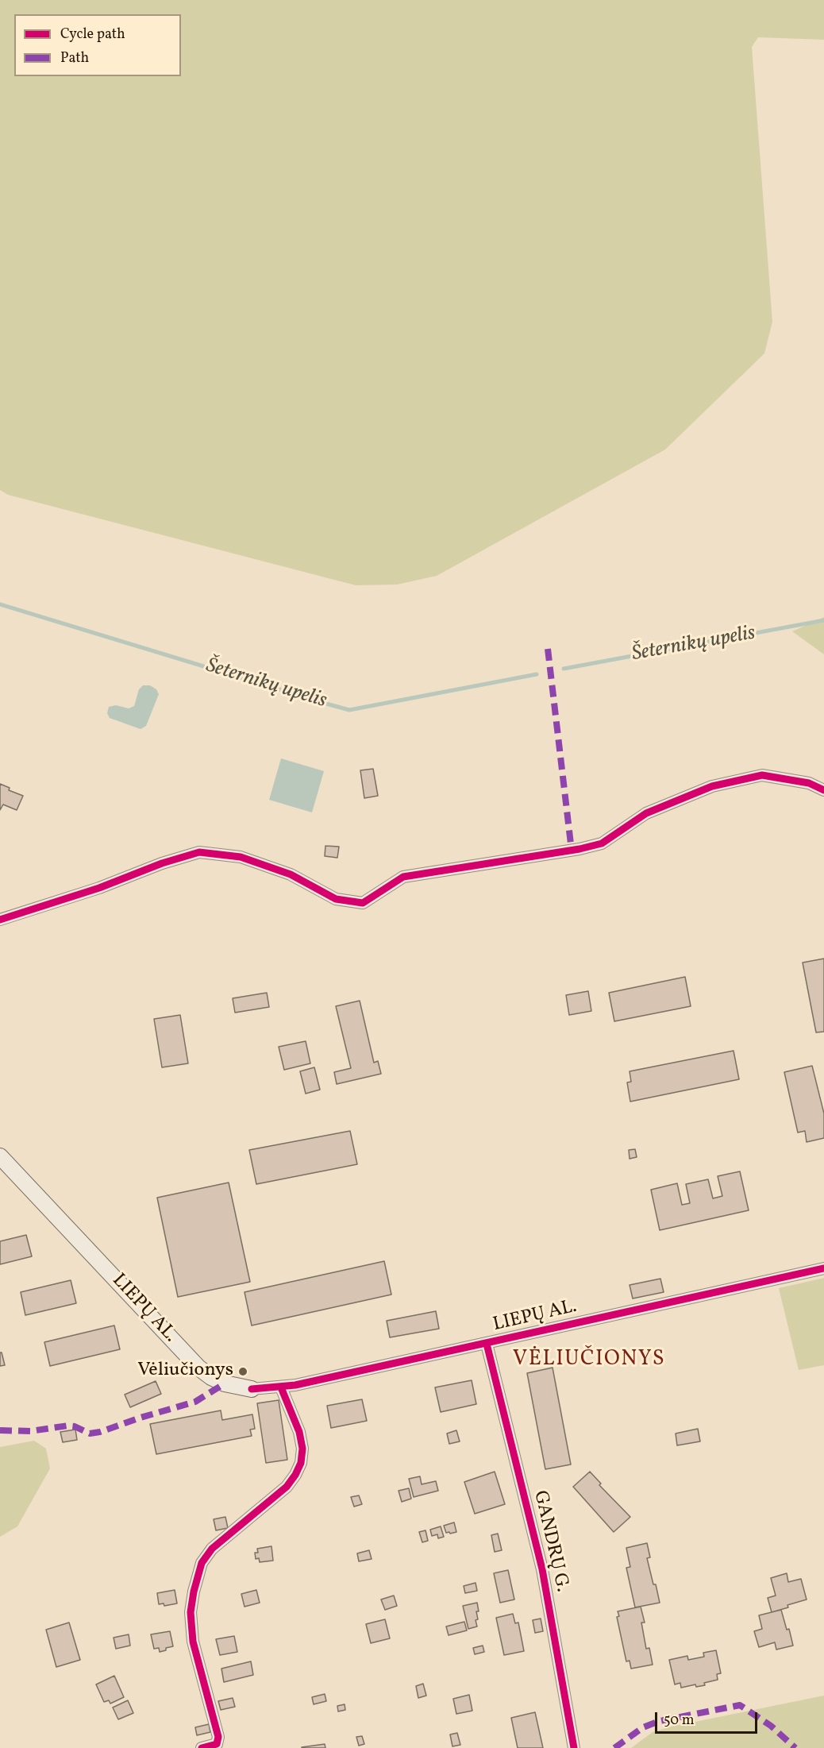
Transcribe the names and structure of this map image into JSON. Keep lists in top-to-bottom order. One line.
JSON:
{"streets":{"main road":["LIEPŲ AL."],"street":["GANDRŲ G."]},"crossings":[["LIEPŲ AL.","GANDRŲ G."]],"districts":["VĖLIUČIONYS"],"water":["Šeternikų upelis"],"places":["Vėliučionys"],"legend":["Cycle path","Path"],"scale_bar":"50 m"}
